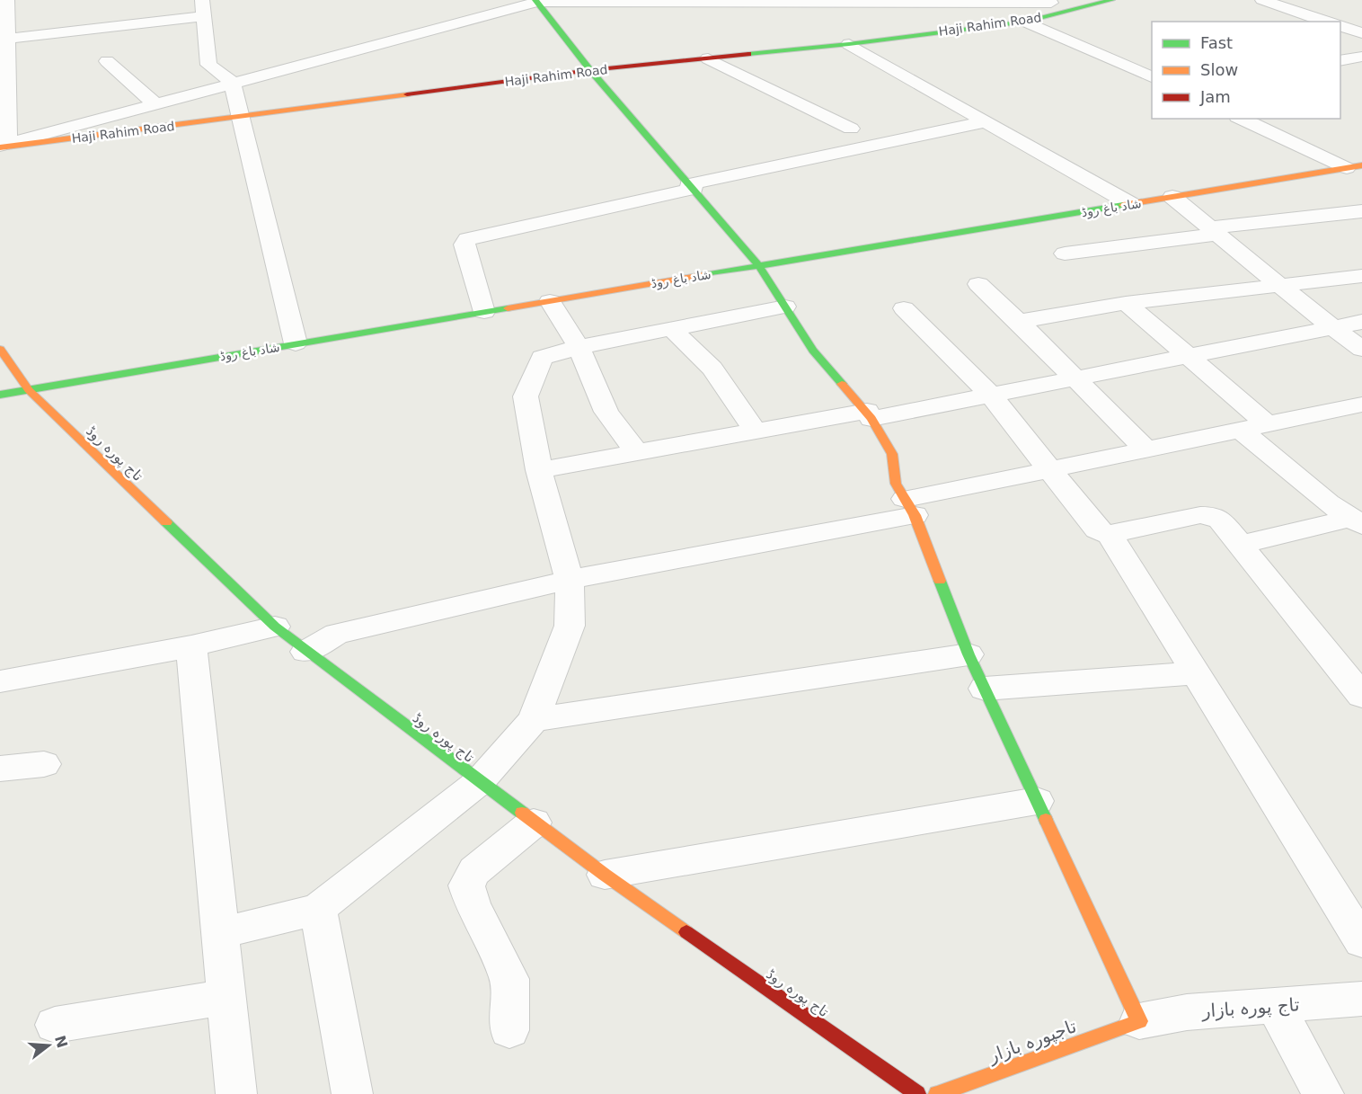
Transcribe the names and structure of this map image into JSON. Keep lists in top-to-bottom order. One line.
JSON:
{"streets":{"main road":["Haji Rahim Road","شاد باغ روڈ","تاج پورہ روڈ","تاجپورہ بازار"],"street":["تاج پورہ بازار"]},"crossings":[["شاد باغ روڈ","تاج پورہ روڈ"],["تاج پورہ بازار","تاجپورہ بازار"]],"legend":["Fast","Slow","Jam"],"north":"right"}
